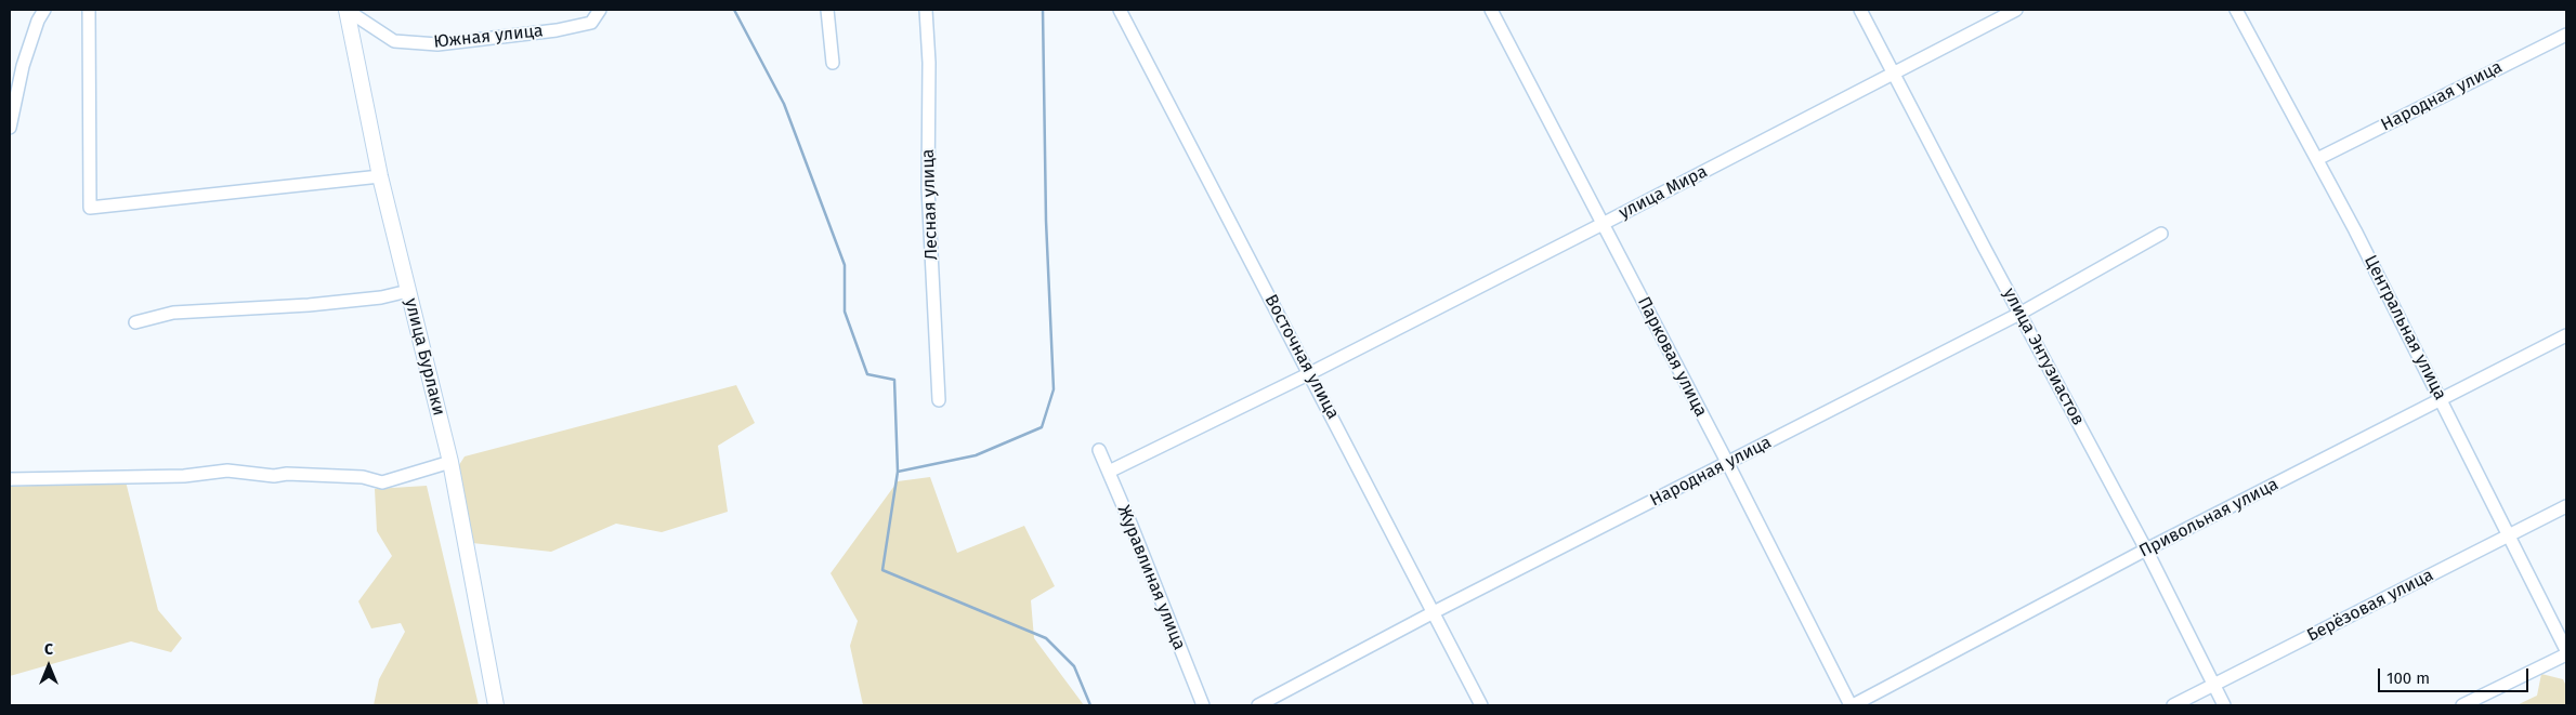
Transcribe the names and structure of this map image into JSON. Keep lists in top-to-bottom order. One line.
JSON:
{"streets":{"street":["Южная улица","Народная улица","улица Мира","Лесная улица","Центральная улица","улица Бурлаки","Восточная улица","Парковая улица","улица Энтузиастов","Привольная улица","Журавлиная улица","Берёзовая улица"]},"crossings":[["Южная улица","улица Бурлаки"],["Народная улица","Центральная улица"],["Народная улица","Восточная улица"],["Народная улица","Парковая улица"],["Народная улица","улица Энтузиастов"],["улица Мира","Восточная улица"],["улица Мира","Парковая улица"],["улица Мира","улица Энтузиастов"],["улица Мира","Журавлиная улица"],["Центральная улица","Привольная улица"],["Центральная улица","Берёзовая улица"],["Парковая улица","Привольная улица"],["улица Энтузиастов","Привольная улица"],["улица Энтузиастов","Берёзовая улица"]],"scale_bar":"100 m","north":"top"}
